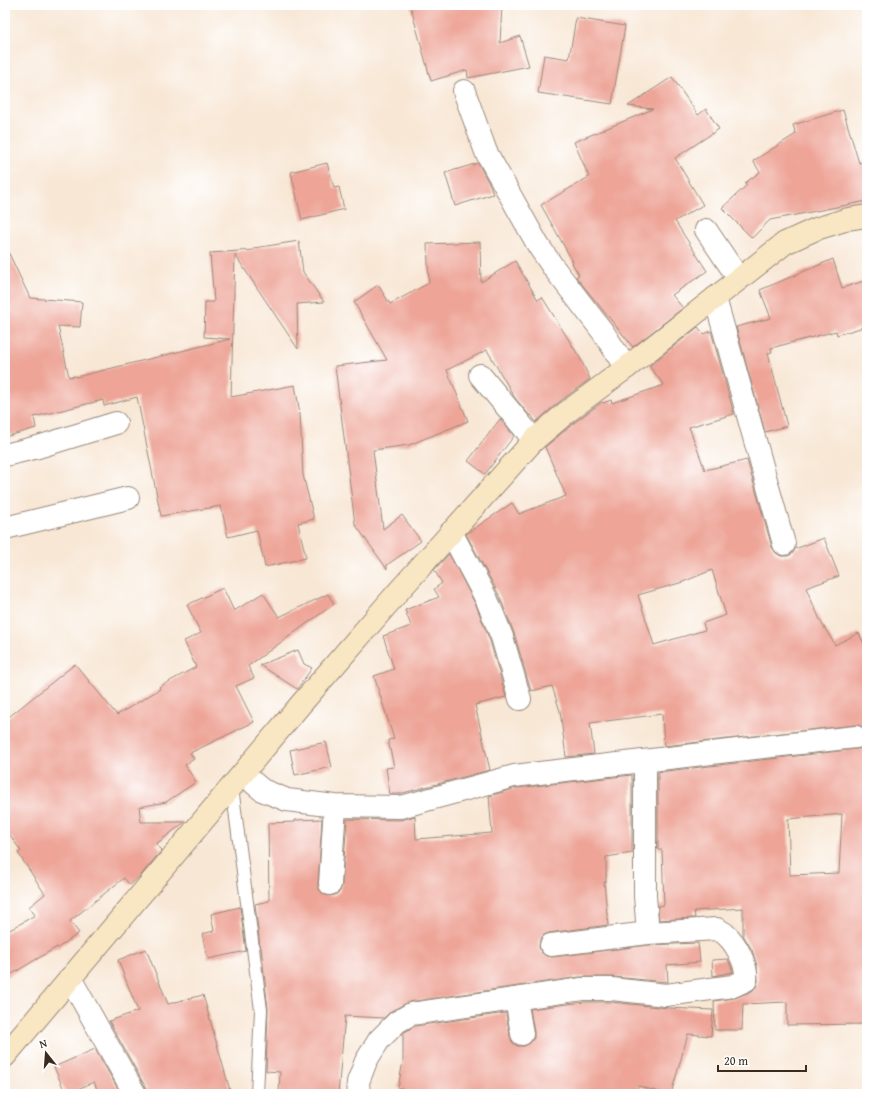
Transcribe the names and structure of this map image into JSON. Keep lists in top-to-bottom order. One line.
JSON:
{"scale_bar":"20 m","north":"top"}
